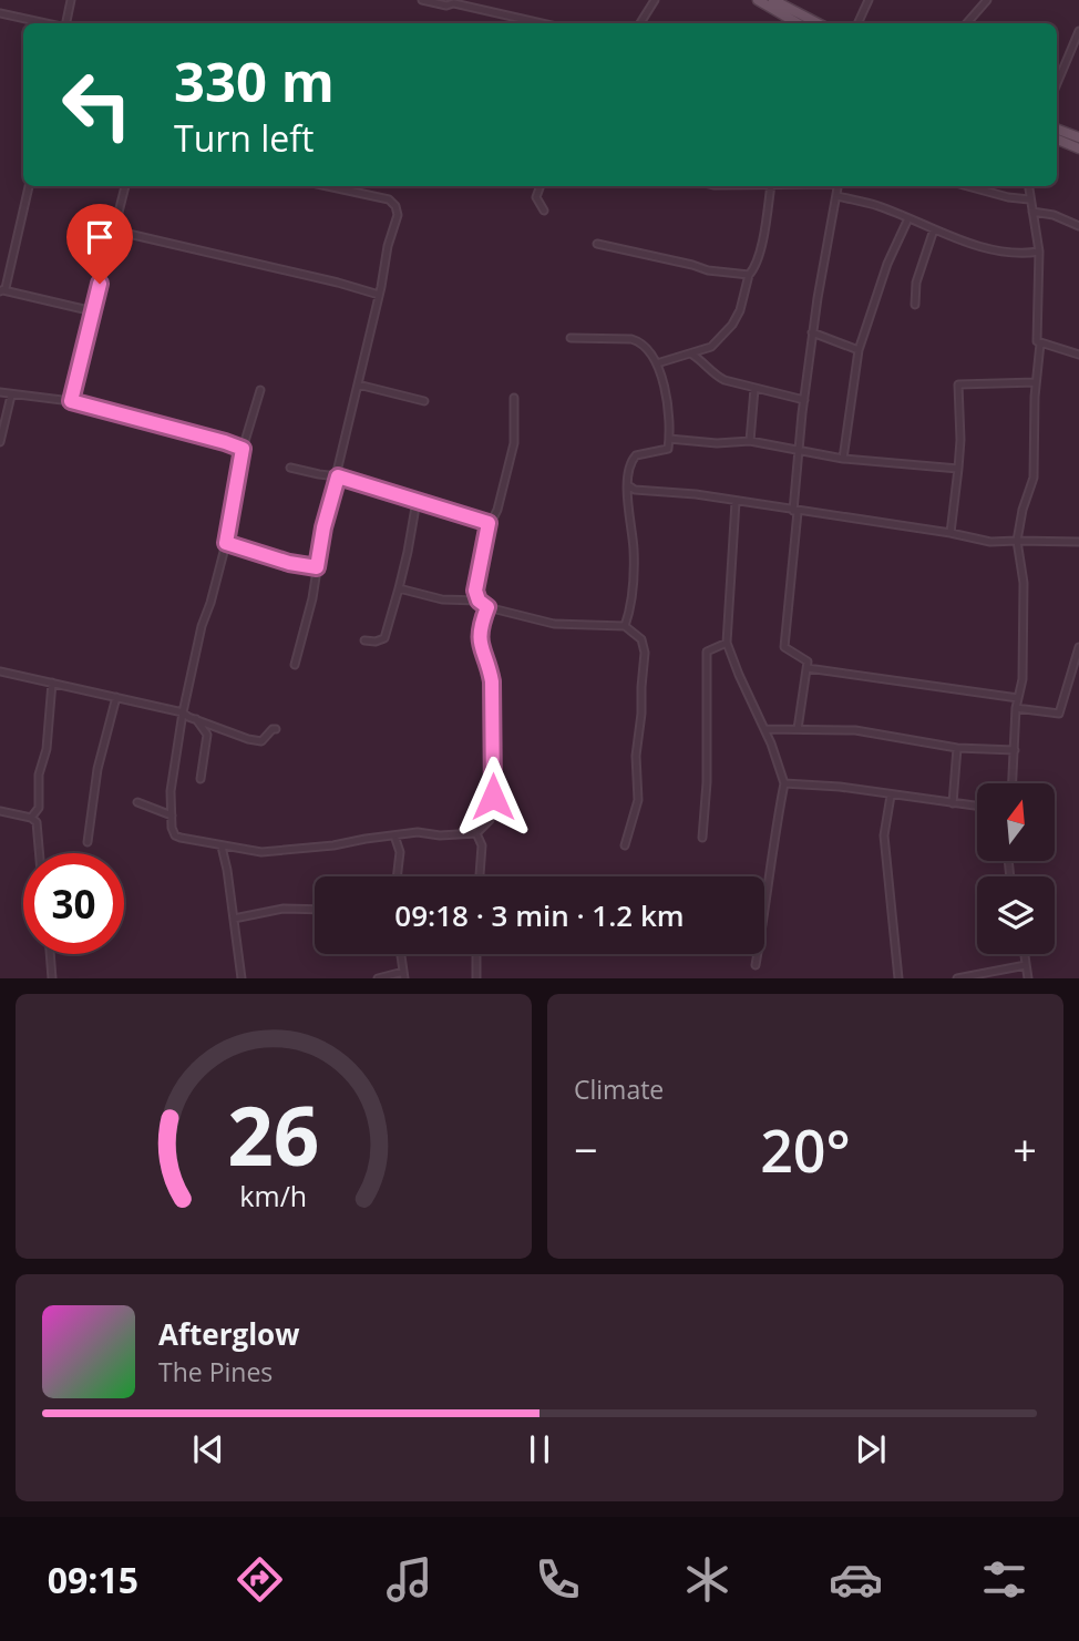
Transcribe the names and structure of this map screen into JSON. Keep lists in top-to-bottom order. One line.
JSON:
{"north":"top","page":{"turn":["330 m","Turn left"],"limit":"30","trip":"09:18 · 3 min · 1.2 km","tile":"Climate","heat":["−","20°","+"],"song":["Afterglow","The Pines"],"tabs":"09:15","gauge":["26","km/h"]}}
